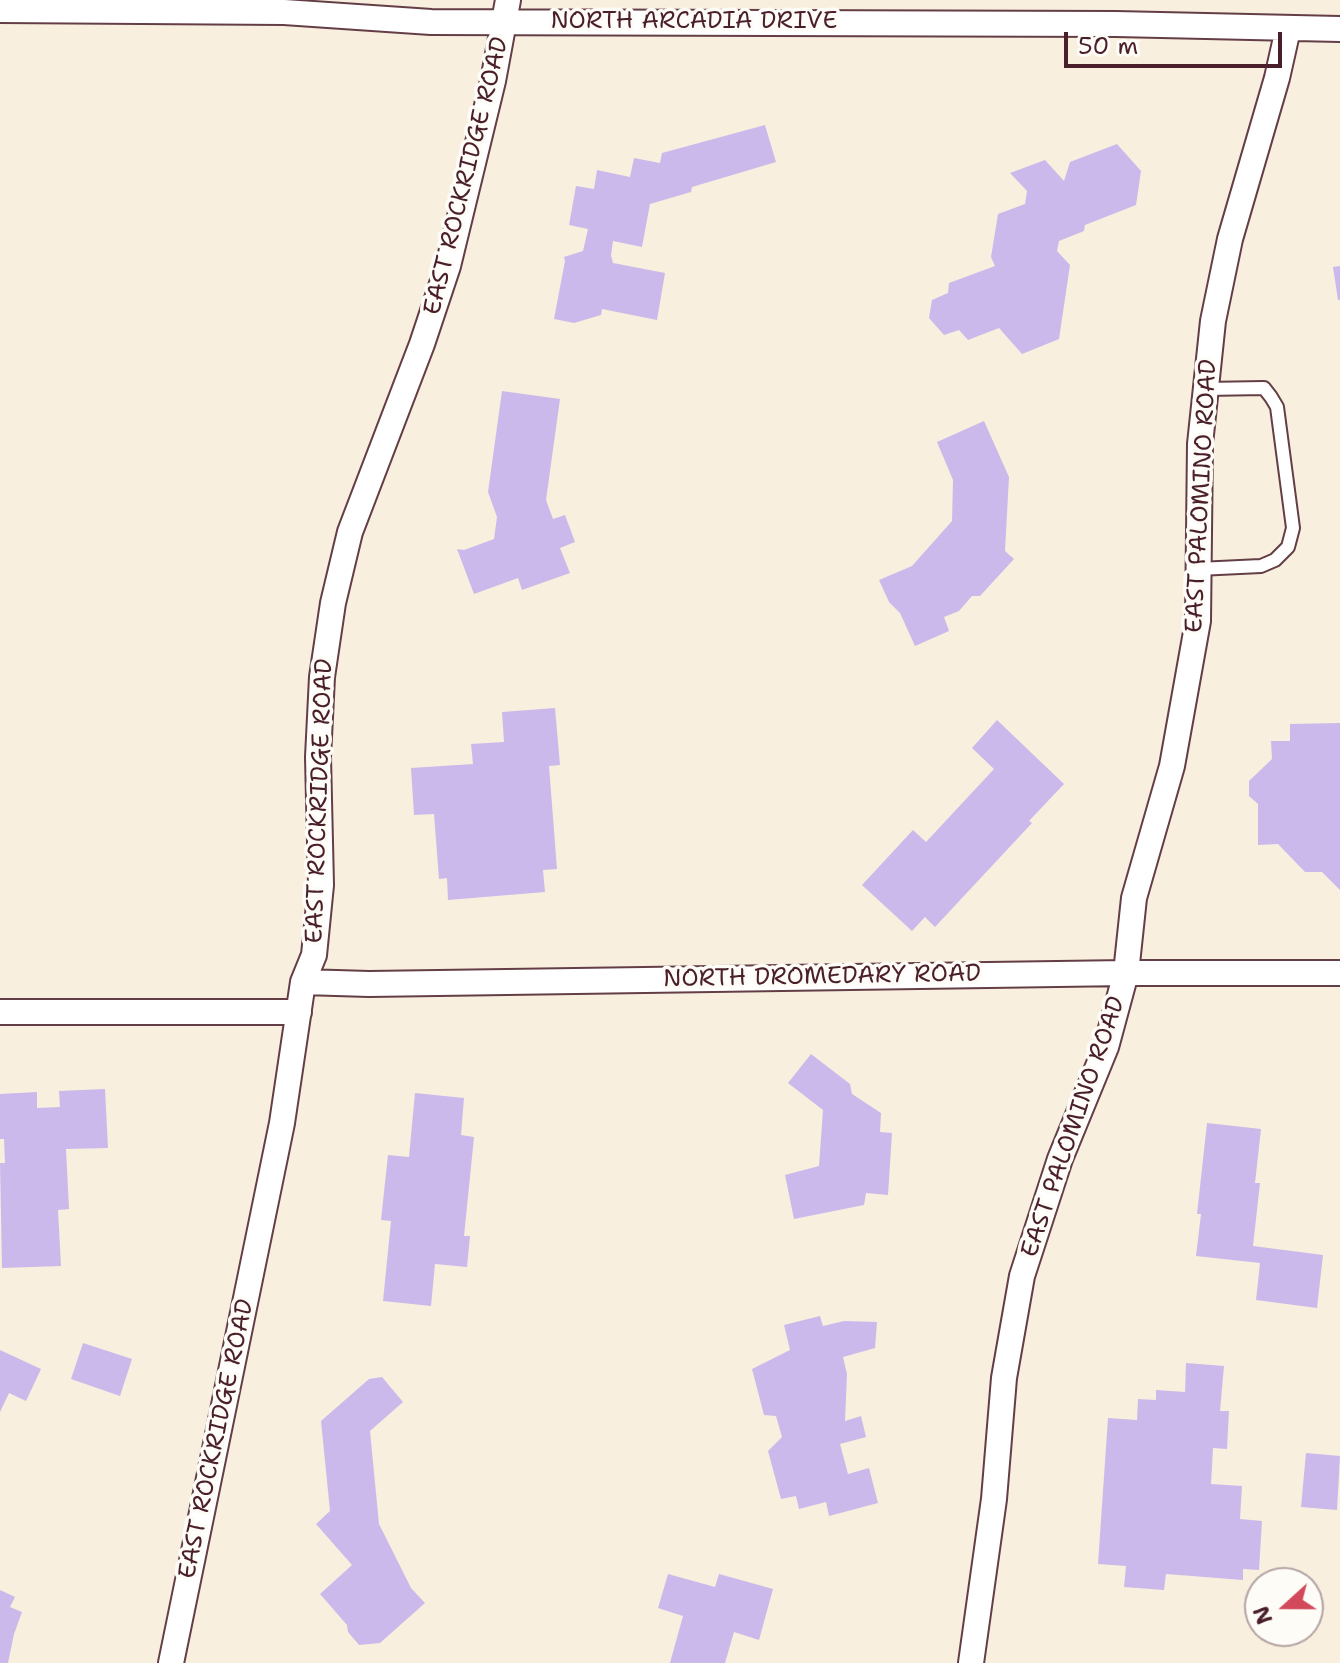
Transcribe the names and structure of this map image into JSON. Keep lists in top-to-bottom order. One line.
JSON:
{"streets":{"street":["NORTH ARCADIA DRIVE","EAST ROCKRIDGE ROAD","EAST PALOMINO ROAD","NORTH DROMEDARY ROAD"]},"crossings":[["NORTH ARCADIA DRIVE","EAST ROCKRIDGE ROAD"],["NORTH ARCADIA DRIVE","EAST PALOMINO ROAD"],["EAST ROCKRIDGE ROAD","NORTH DROMEDARY ROAD"],["EAST PALOMINO ROAD","NORTH DROMEDARY ROAD"]],"scale_bar":"50 m","north":"left"}
